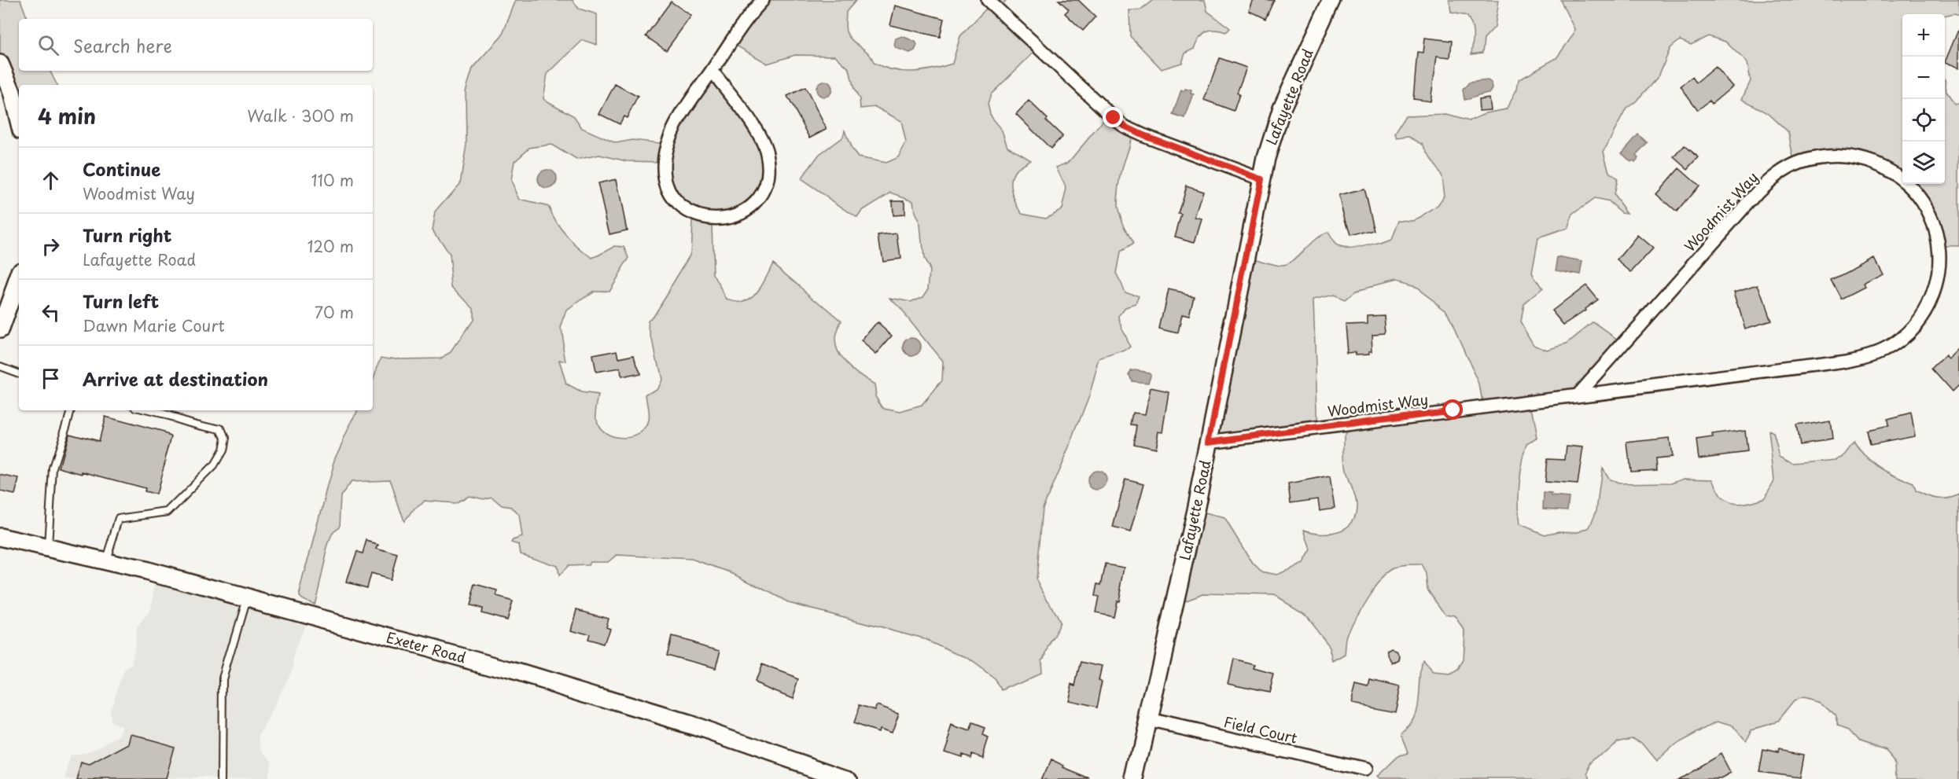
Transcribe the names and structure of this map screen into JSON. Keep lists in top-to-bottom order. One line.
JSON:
{"streets":{"street":["Lafayette Road","Woodmist Way","Exeter Road","Field Court"]},"crossings":[["Lafayette Road","Woodmist Way"],["Lafayette Road","Field Court"]],"page":{"map_buttons":["+","−"],"search":"Search here","heading":["4 min","Walk · 300 m"],"list":[["Continue","Woodmist Way","110 m"],["Turn right","Lafayette Road","120 m"],["Turn left","Dawn Marie Court","70 m"],"Arrive at destination"]}}
